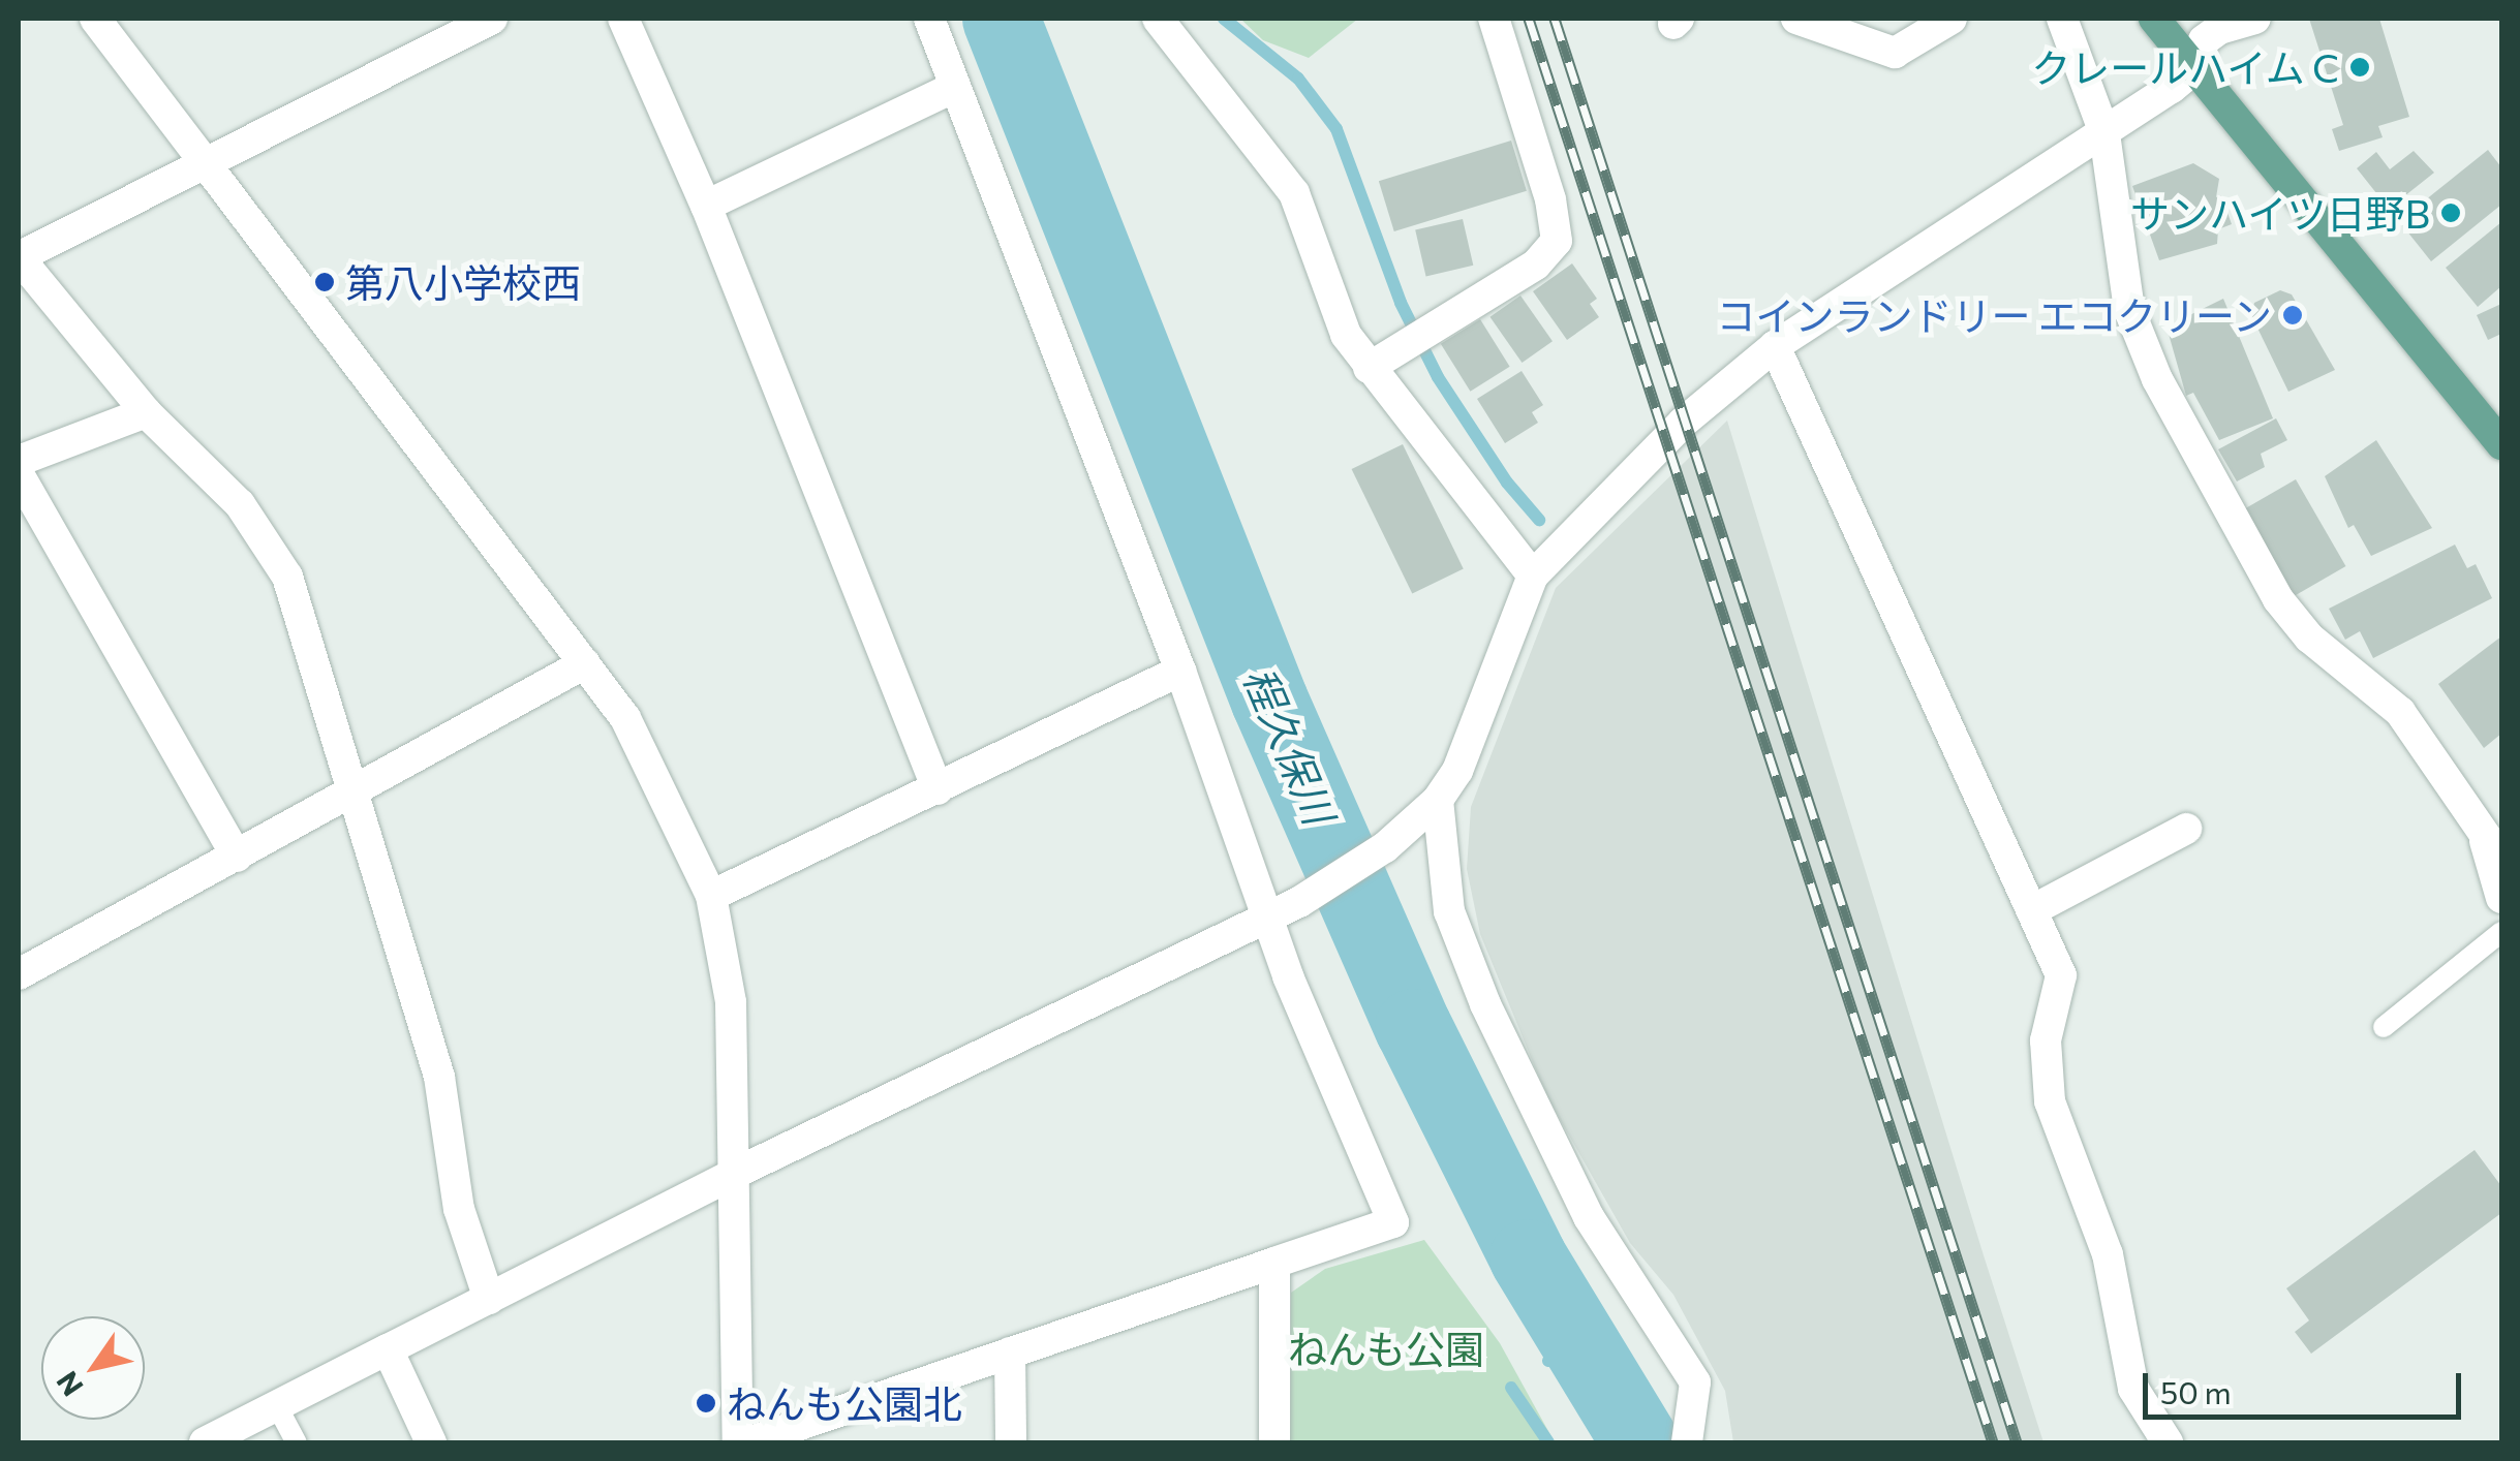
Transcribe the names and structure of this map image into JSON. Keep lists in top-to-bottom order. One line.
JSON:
{"water":["程久保川"],"parks":["ねんも公園"],"places":["クレールハイム C","サンハイツ日野B","第八小学校西","コインランドリー エコクリーン","ねんも公園北"],"scale_bar":"50 m","north":"bottom left"}
